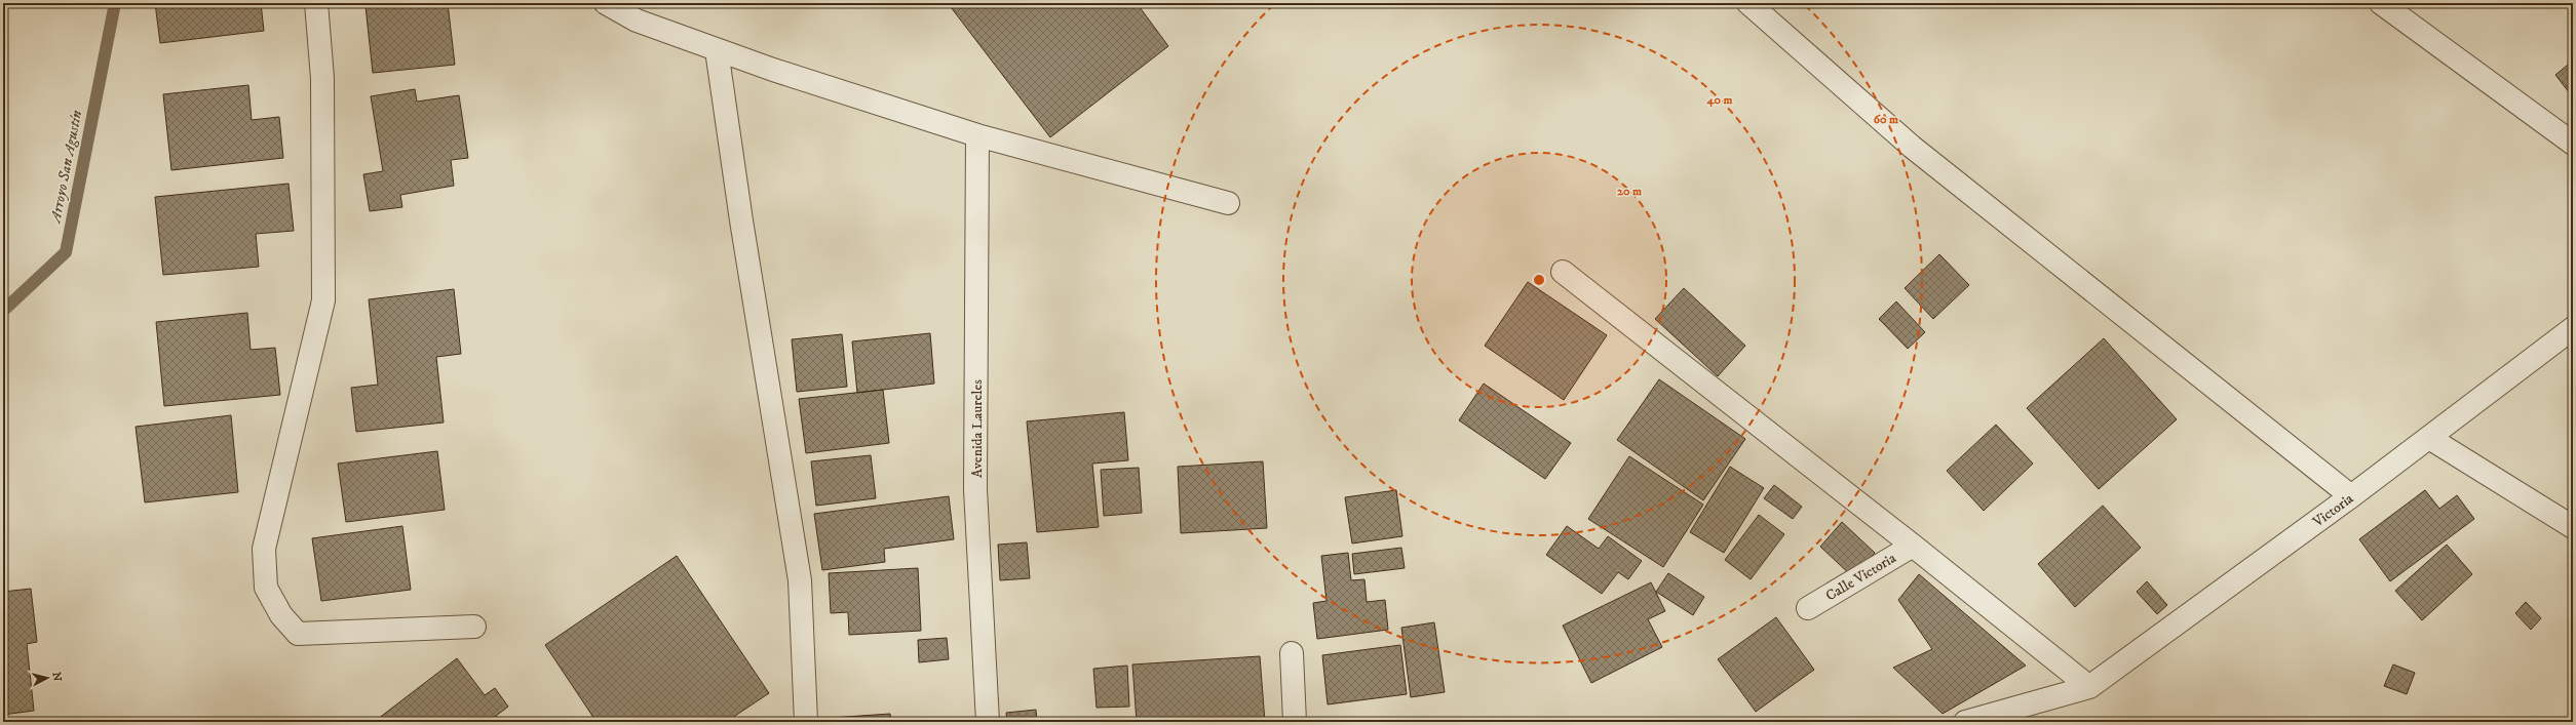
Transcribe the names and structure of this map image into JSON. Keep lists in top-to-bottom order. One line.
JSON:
{"streets":{"street":["Avenida Laureles","Victoria","Calle Victoria"]},"water":["Arroyo San Agustín"],"north":"right","rings":["40 m","60 m","20 m"]}
